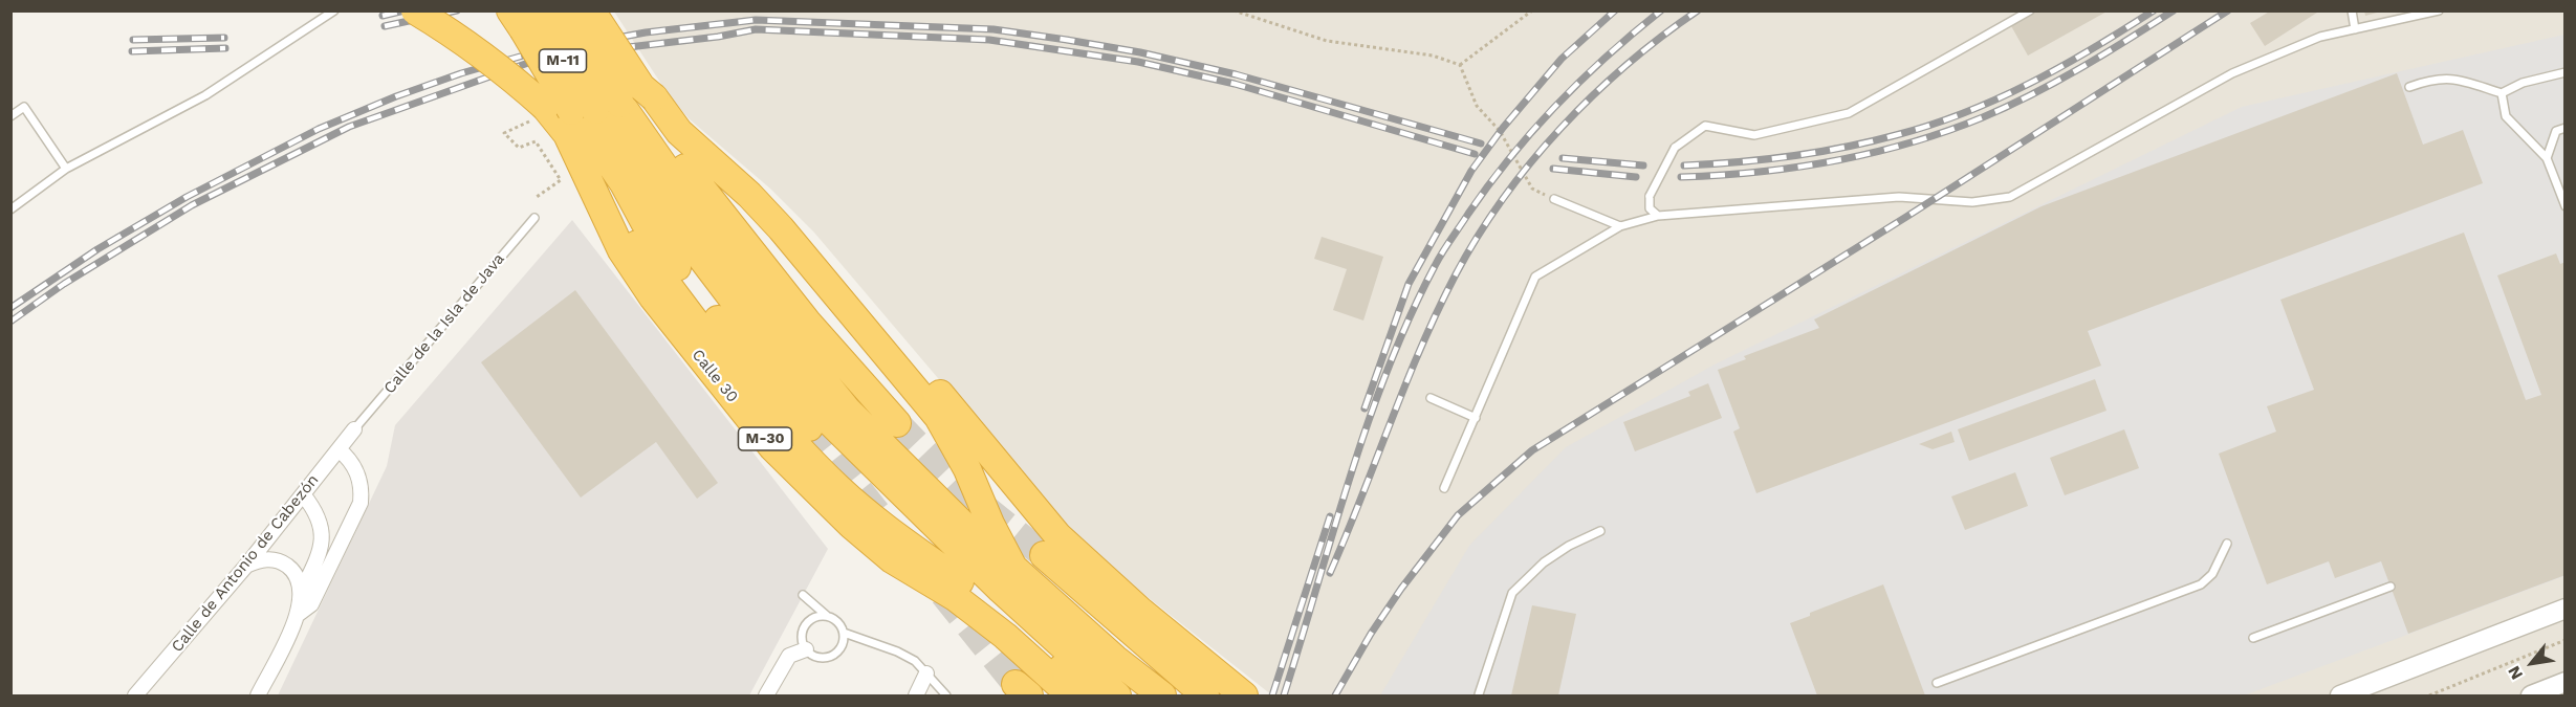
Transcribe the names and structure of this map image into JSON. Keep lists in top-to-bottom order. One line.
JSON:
{"streets":{"highway":["M-11","Calle 30","M-30"],"street":["Calle de Antonio de Cabezón"],"lane":["Calle de la Isla de Java"]},"crossings":[["Calle de la Isla de Java","Calle de Antonio de Cabezón"]],"north":"bottom left"}
